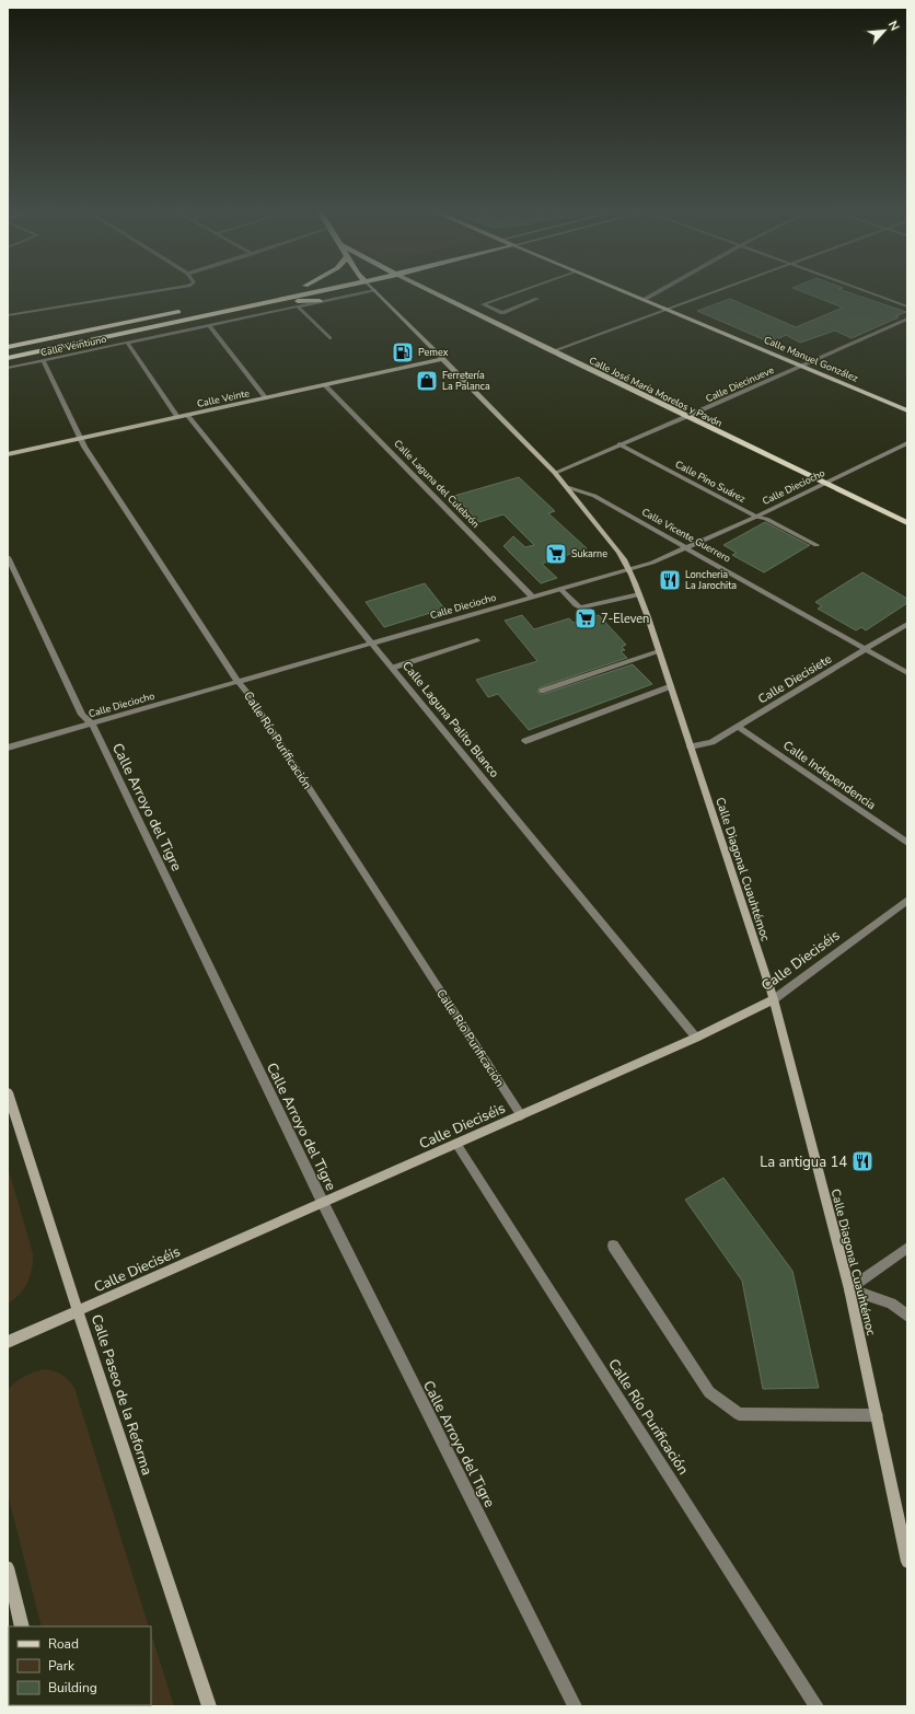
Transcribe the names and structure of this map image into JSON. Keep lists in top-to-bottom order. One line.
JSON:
{"streets":{"main road":["Calle Manuel González","Calle José María Morelos y Pavón","Calle Veinte","Calle Diagonal Cuauhtémoc","Calle Dieciséis","Calle Paseo de la Reforma"],"street":["Calle Veintiuno","Calle Diecinueve","Calle Pino Suárez","Calle Laguna del Culebrón","Calle Dieciocho","Calle Vicente Guerrero","Calle Diecisiete","Calle Laguna Palito Blanco","Calle Río Purificación","Calle Independencia","Calle Arroyo del Tigre"]},"crossings":[["Calle Veintiuno","Calle Río Purificación"],["Calle Veintiuno","Calle Diagonal Cuauhtémoc"],["Calle Manuel González","Calle Diecinueve"],["Calle Diecinueve","Calle José María Morelos y Pavón"],["Calle Diecinueve","Calle Pino Suárez"],["Calle Diecinueve","Calle Diagonal Cuauhtémoc"],["Calle José María Morelos y Pavón","Calle Dieciocho"],["Calle Veinte","Calle Laguna del Culebrón"],["Calle Veinte","Calle Laguna Palito Blanco"],["Calle Veinte","Calle Río Purificación"],["Calle Veinte","Calle Diagonal Cuauhtémoc"],["Calle Pino Suárez","Calle Dieciocho"],["Calle Laguna del Culebrón","Calle Dieciocho"],["Calle Dieciocho","Calle Vicente Guerrero"],["Calle Dieciocho","Calle Laguna Palito Blanco"],["Calle Dieciocho","Calle Río Purificación"],["Calle Dieciocho","Calle Arroyo del Tigre"],["Calle Dieciocho","Calle Diagonal Cuauhtémoc"],["Calle Vicente Guerrero","Calle Diecisiete"],["Calle Vicente Guerrero","Calle Diagonal Cuauhtémoc"],["Calle Diecisiete","Calle Independencia"],["Calle Diecisiete","Calle Diagonal Cuauhtémoc"],["Calle Laguna Palito Blanco","Calle Dieciséis"],["Calle Río Purificación","Calle Dieciséis"],["Calle Arroyo del Tigre","Calle Dieciséis"],["Calle Diagonal Cuauhtémoc","Calle Dieciséis"],["Calle Dieciséis","Calle Paseo de la Reforma"]],"places":{"fuel station":["Pemex"],"shop":["Ferretería La Palanca"],"supermarket":["Sukarne","7-Eleven"],"restaurant":["Loncheria La Jarochita","La antigua 14"]},"legend":["Road","Park","Building"],"north":"top right"}
